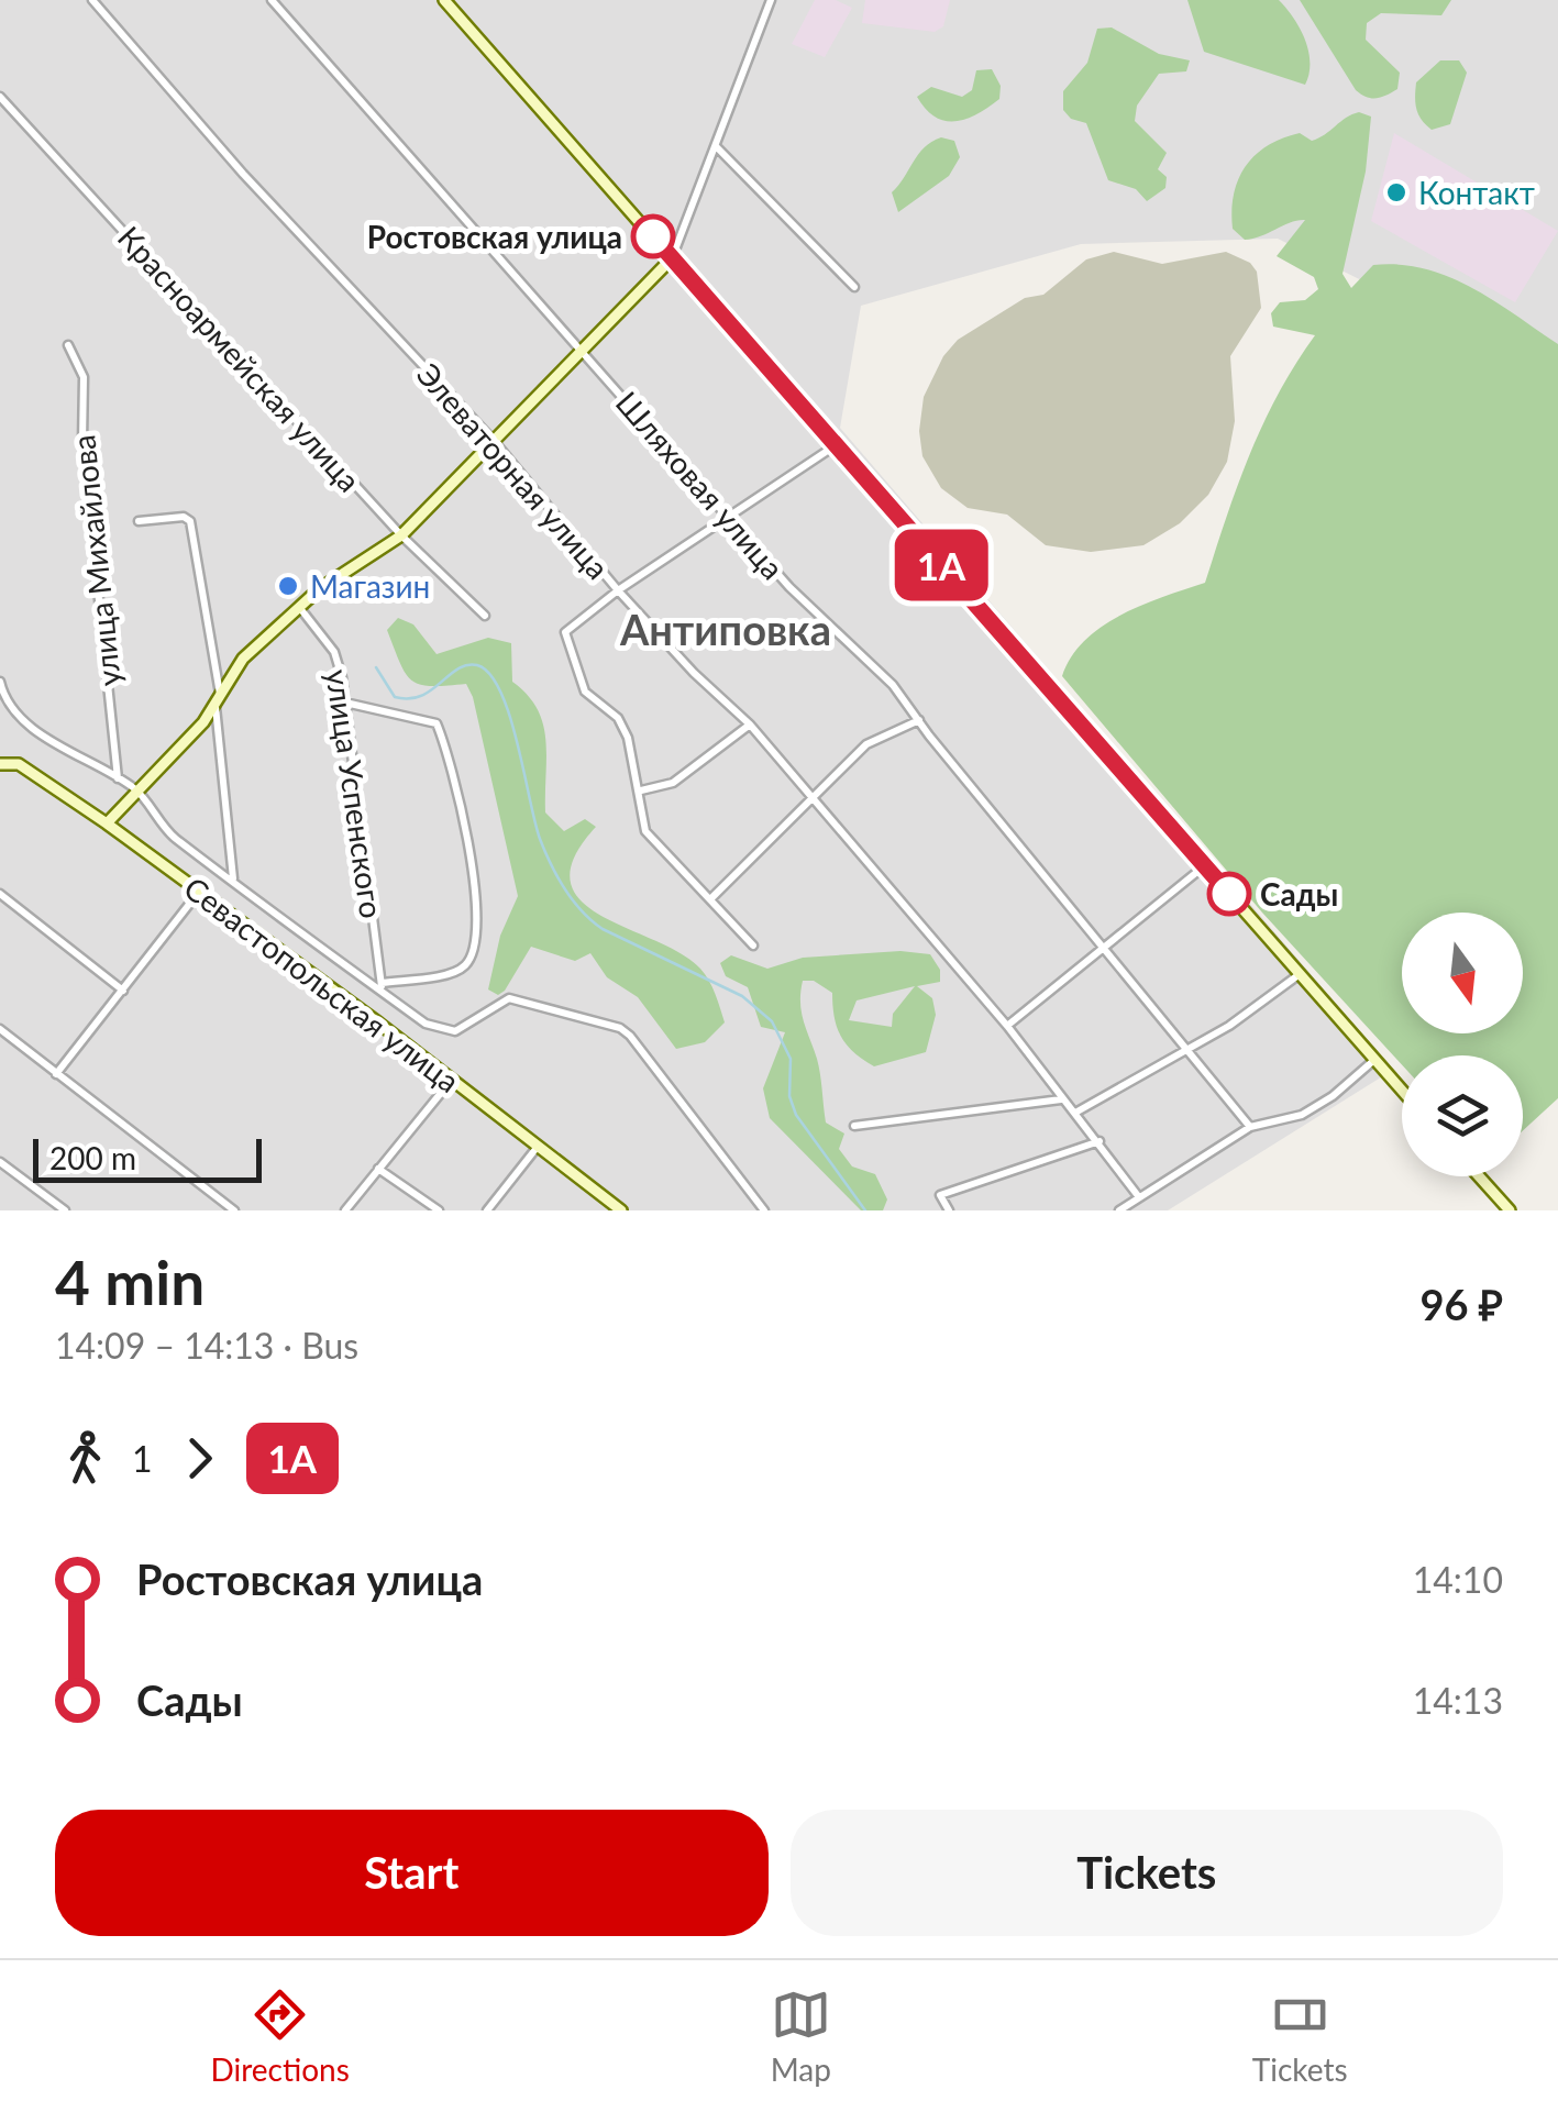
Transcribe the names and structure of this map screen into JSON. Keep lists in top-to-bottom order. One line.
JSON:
{"streets":{"street":["Красноармейская улица","Элеваторная улица","Шляховая улица","улица Михайлова","улица Успенского","Севастопольская улица"]},"districts":["Антиповка"],"places":["Контакт","Ростовская улица","Магазин","Сады"],"lines":["bus line 1А"],"scale_bar":"200 m","north":"bottom","page":{"on_map":"1А","scale":"200 m","heading":["4 min","14:09 – 14:13 · Bus","96 ₽"],"legs":["1","1А"],"list":[{"name":"Ростовская улица","value":"14:10"},{"name":"Сады","value":"14:13"}],"buttons":["Start","Tickets"],"tabs":["Directions","Map","Tickets"]}}
